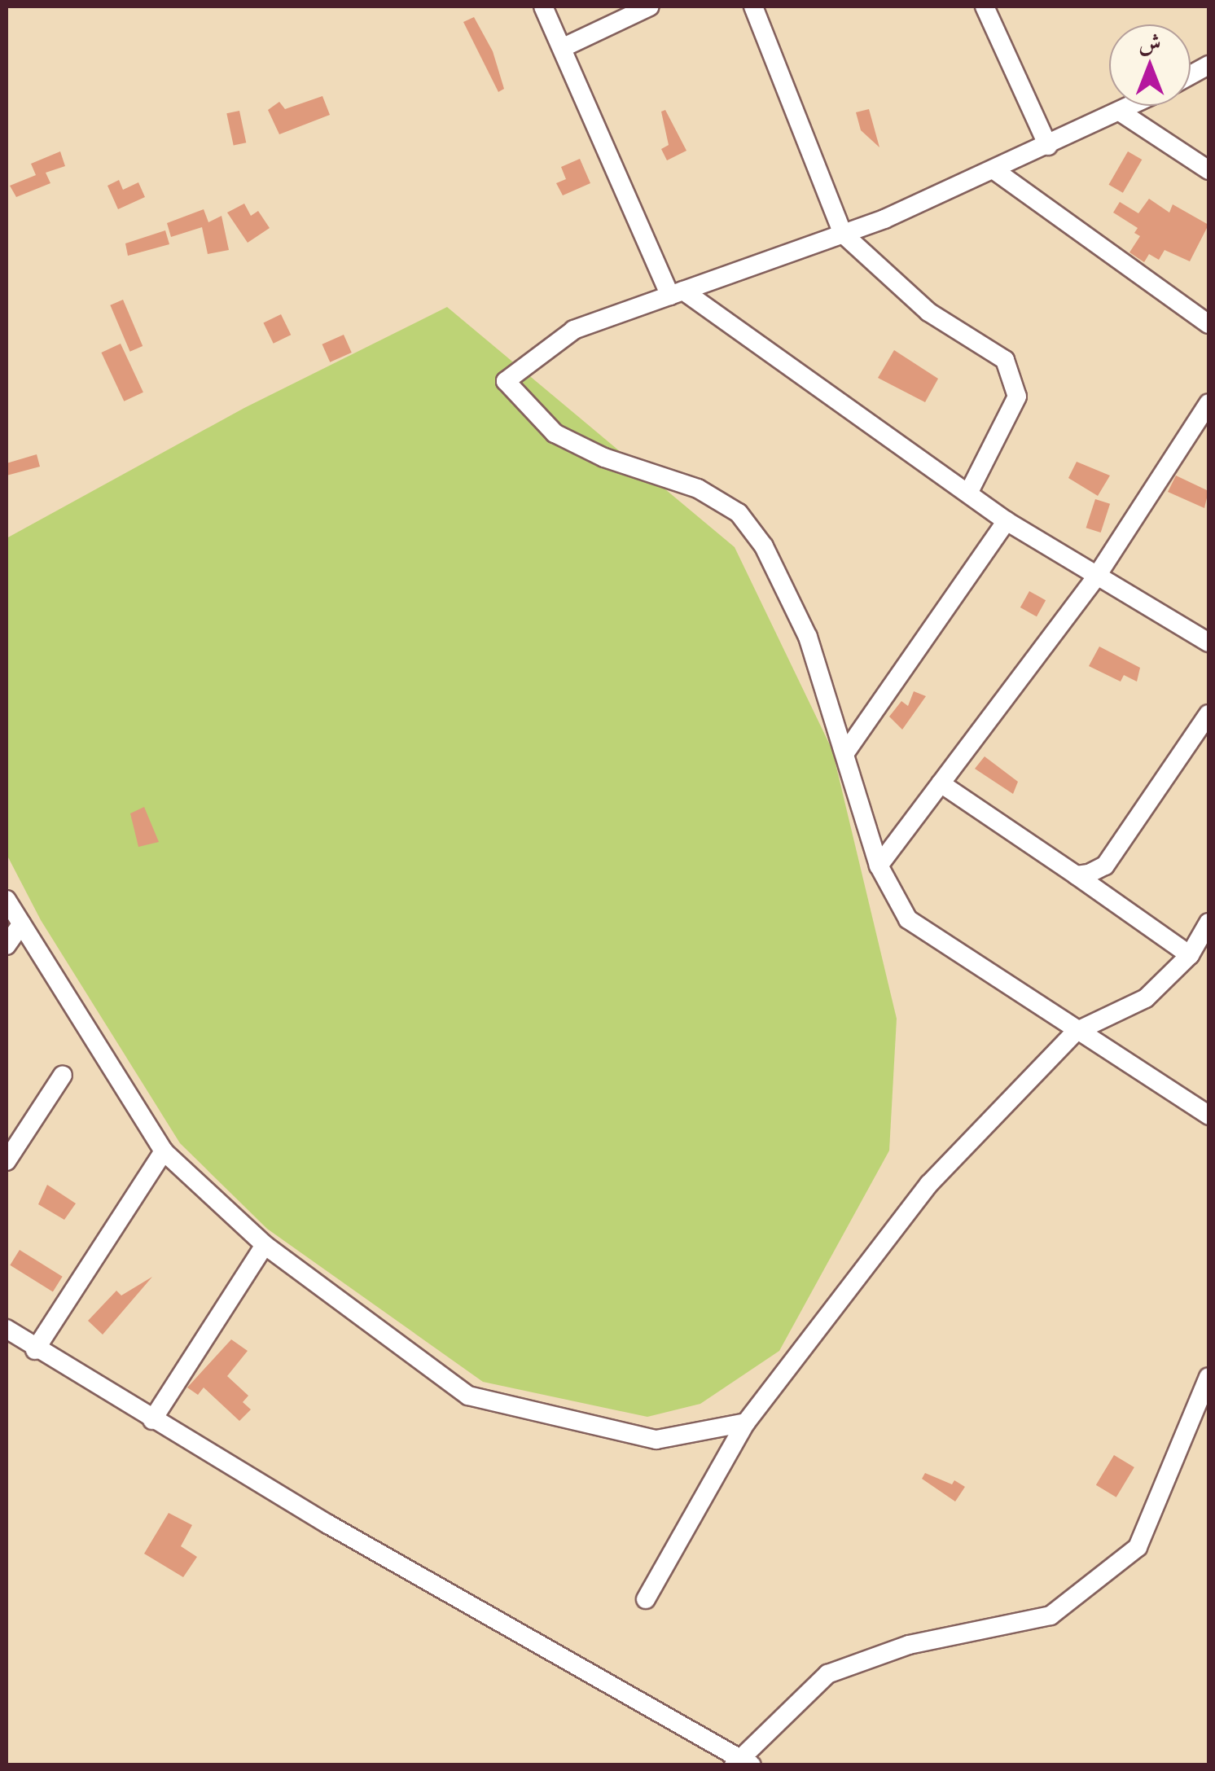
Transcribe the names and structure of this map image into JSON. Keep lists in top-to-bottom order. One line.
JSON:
{"north":"top"}
